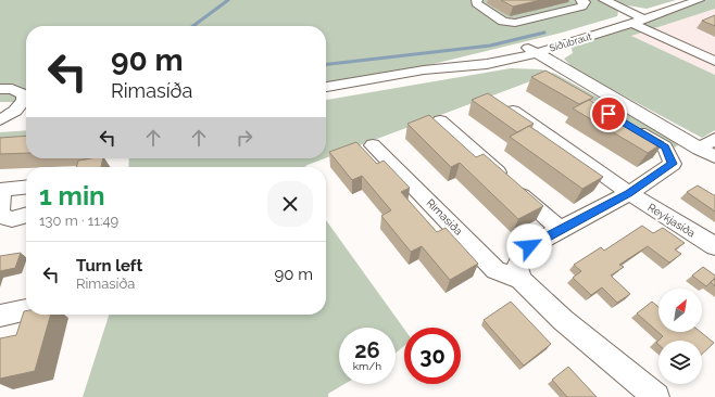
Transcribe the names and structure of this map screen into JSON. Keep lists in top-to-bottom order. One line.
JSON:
{"streets":{"street":["Síðubraut","Rimasíða","Reykjasíða"]},"north":"top right","page":{"turn":["90 m","Rimasíða"],"heading":["1 min","130 m · 11:49"],"list":[{"name":"Turn left","note":"Rimasíða","value":"90 m"}],"speed":"26 km/h","limit":"30"}}
